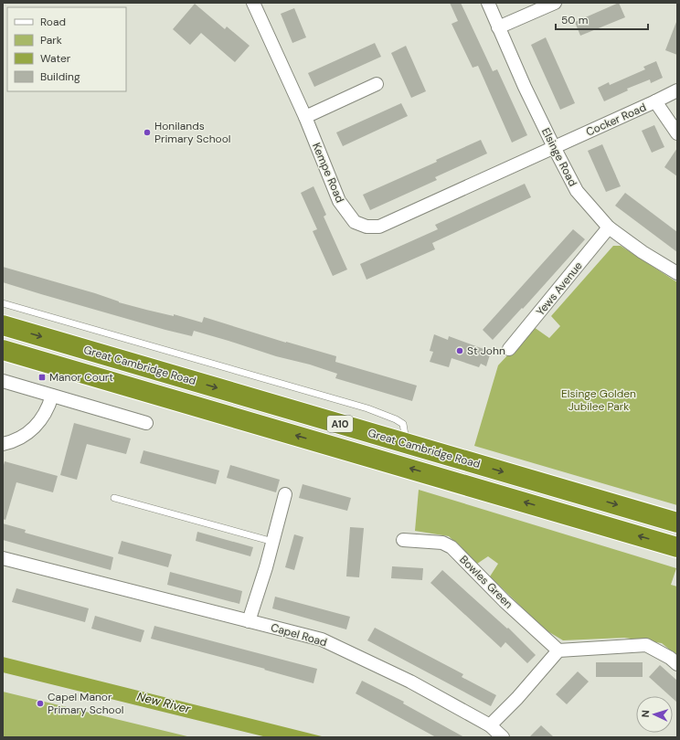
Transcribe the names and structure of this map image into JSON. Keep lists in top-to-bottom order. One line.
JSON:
{"streets":{"highway":["Great Cambridge Road","A10"],"street":["Cocker Road","Elsinge Road","Kempe Road","Yews Avenue","Bowles Green","Capel Road"]},"crossings":[["Cocker Road","Elsinge Road"],["Cocker Road","Kempe Road"],["Elsinge Road","Kempe Road"],["Elsinge Road","Yews Avenue"]],"water":["New River"],"parks":["Elsinge Golden Jubilee Park"],"places":{"other":["Honilands Primary School","St John","Capel Manor Primary School"],"transit":["Manor Court"]},"legend":["Road","Park","Water","Building"],"scale_bar":"50 m","north":"left"}
